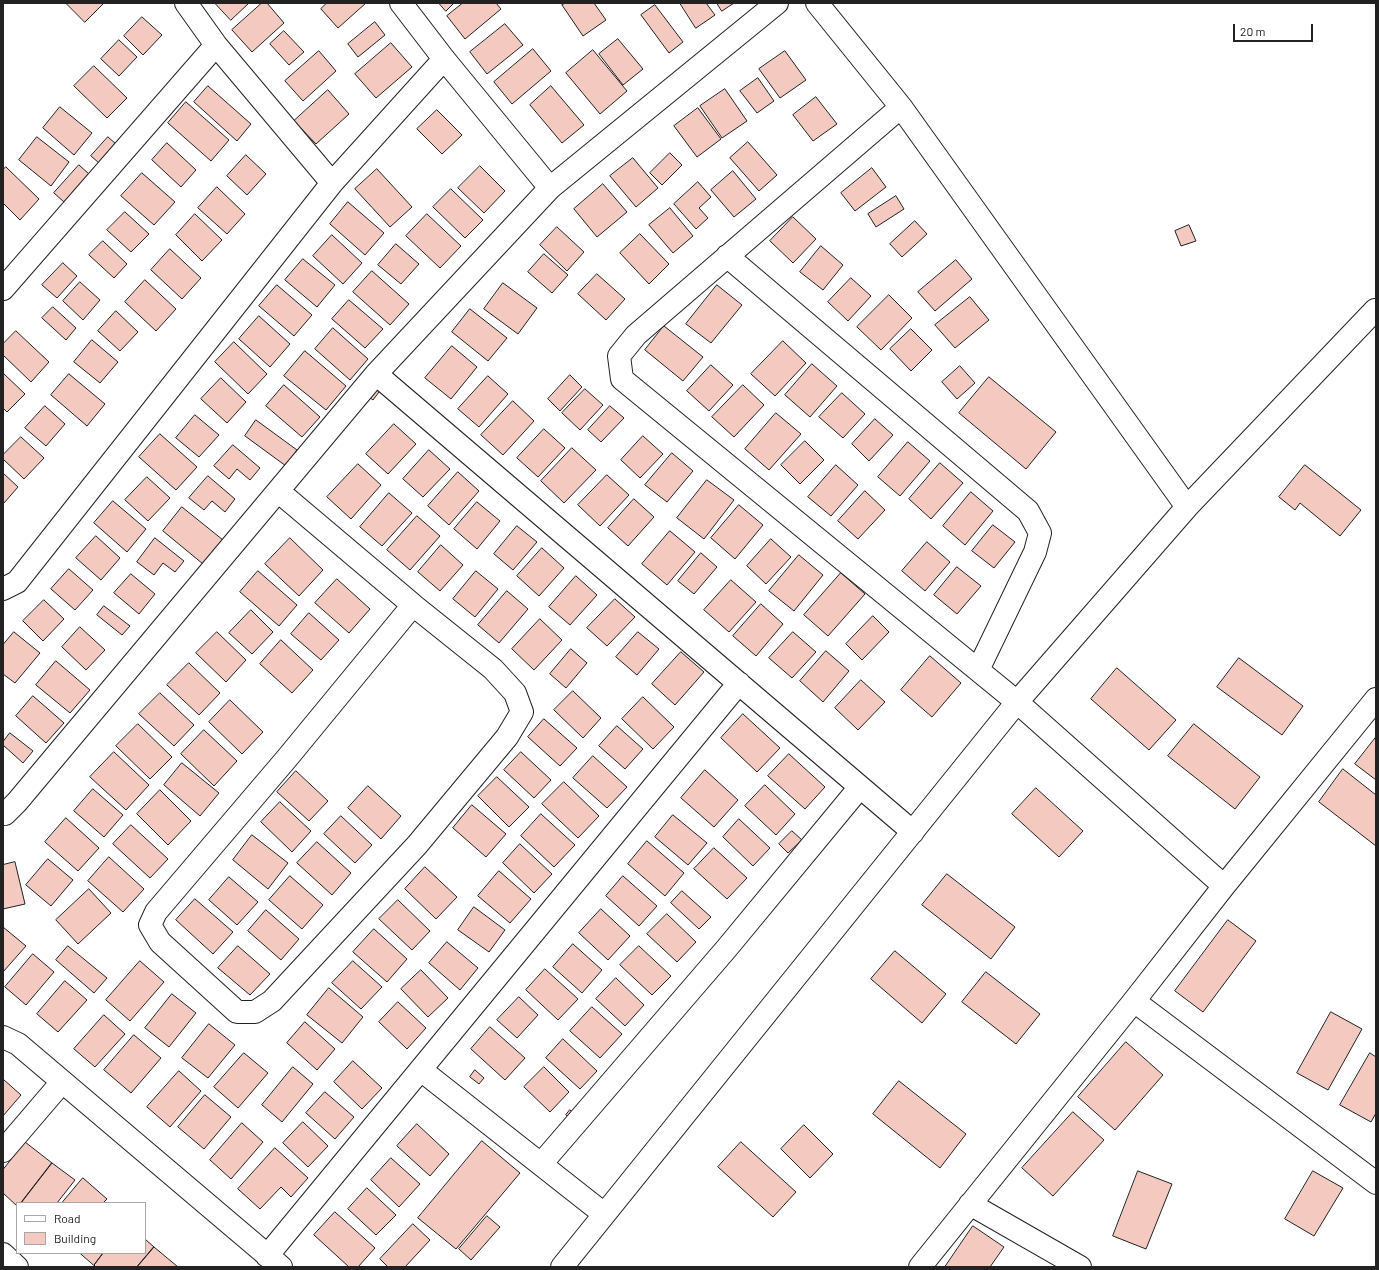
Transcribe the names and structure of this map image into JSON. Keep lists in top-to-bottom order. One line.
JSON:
{"legend":["Road","Building"],"scale_bar":"20 m"}
